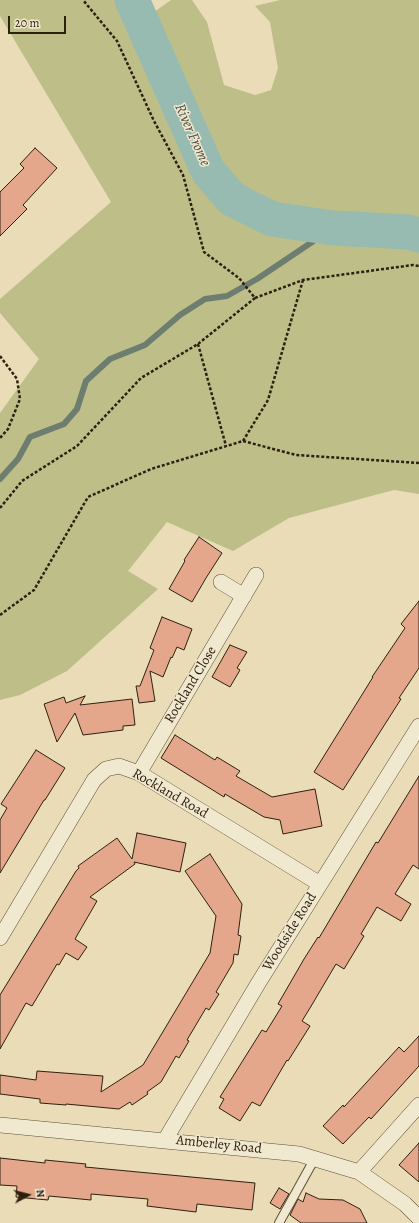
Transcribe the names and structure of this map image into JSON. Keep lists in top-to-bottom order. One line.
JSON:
{"streets":{"street":["Rockland Close","Rockland Road","Woodside Road","Amberley Road"]},"crossings":[["Rockland Close","Rockland Road"],["Rockland Road","Woodside Road"],["Woodside Road","Amberley Road"]],"water":["River Frome"],"scale_bar":"20 m","north":"right"}
